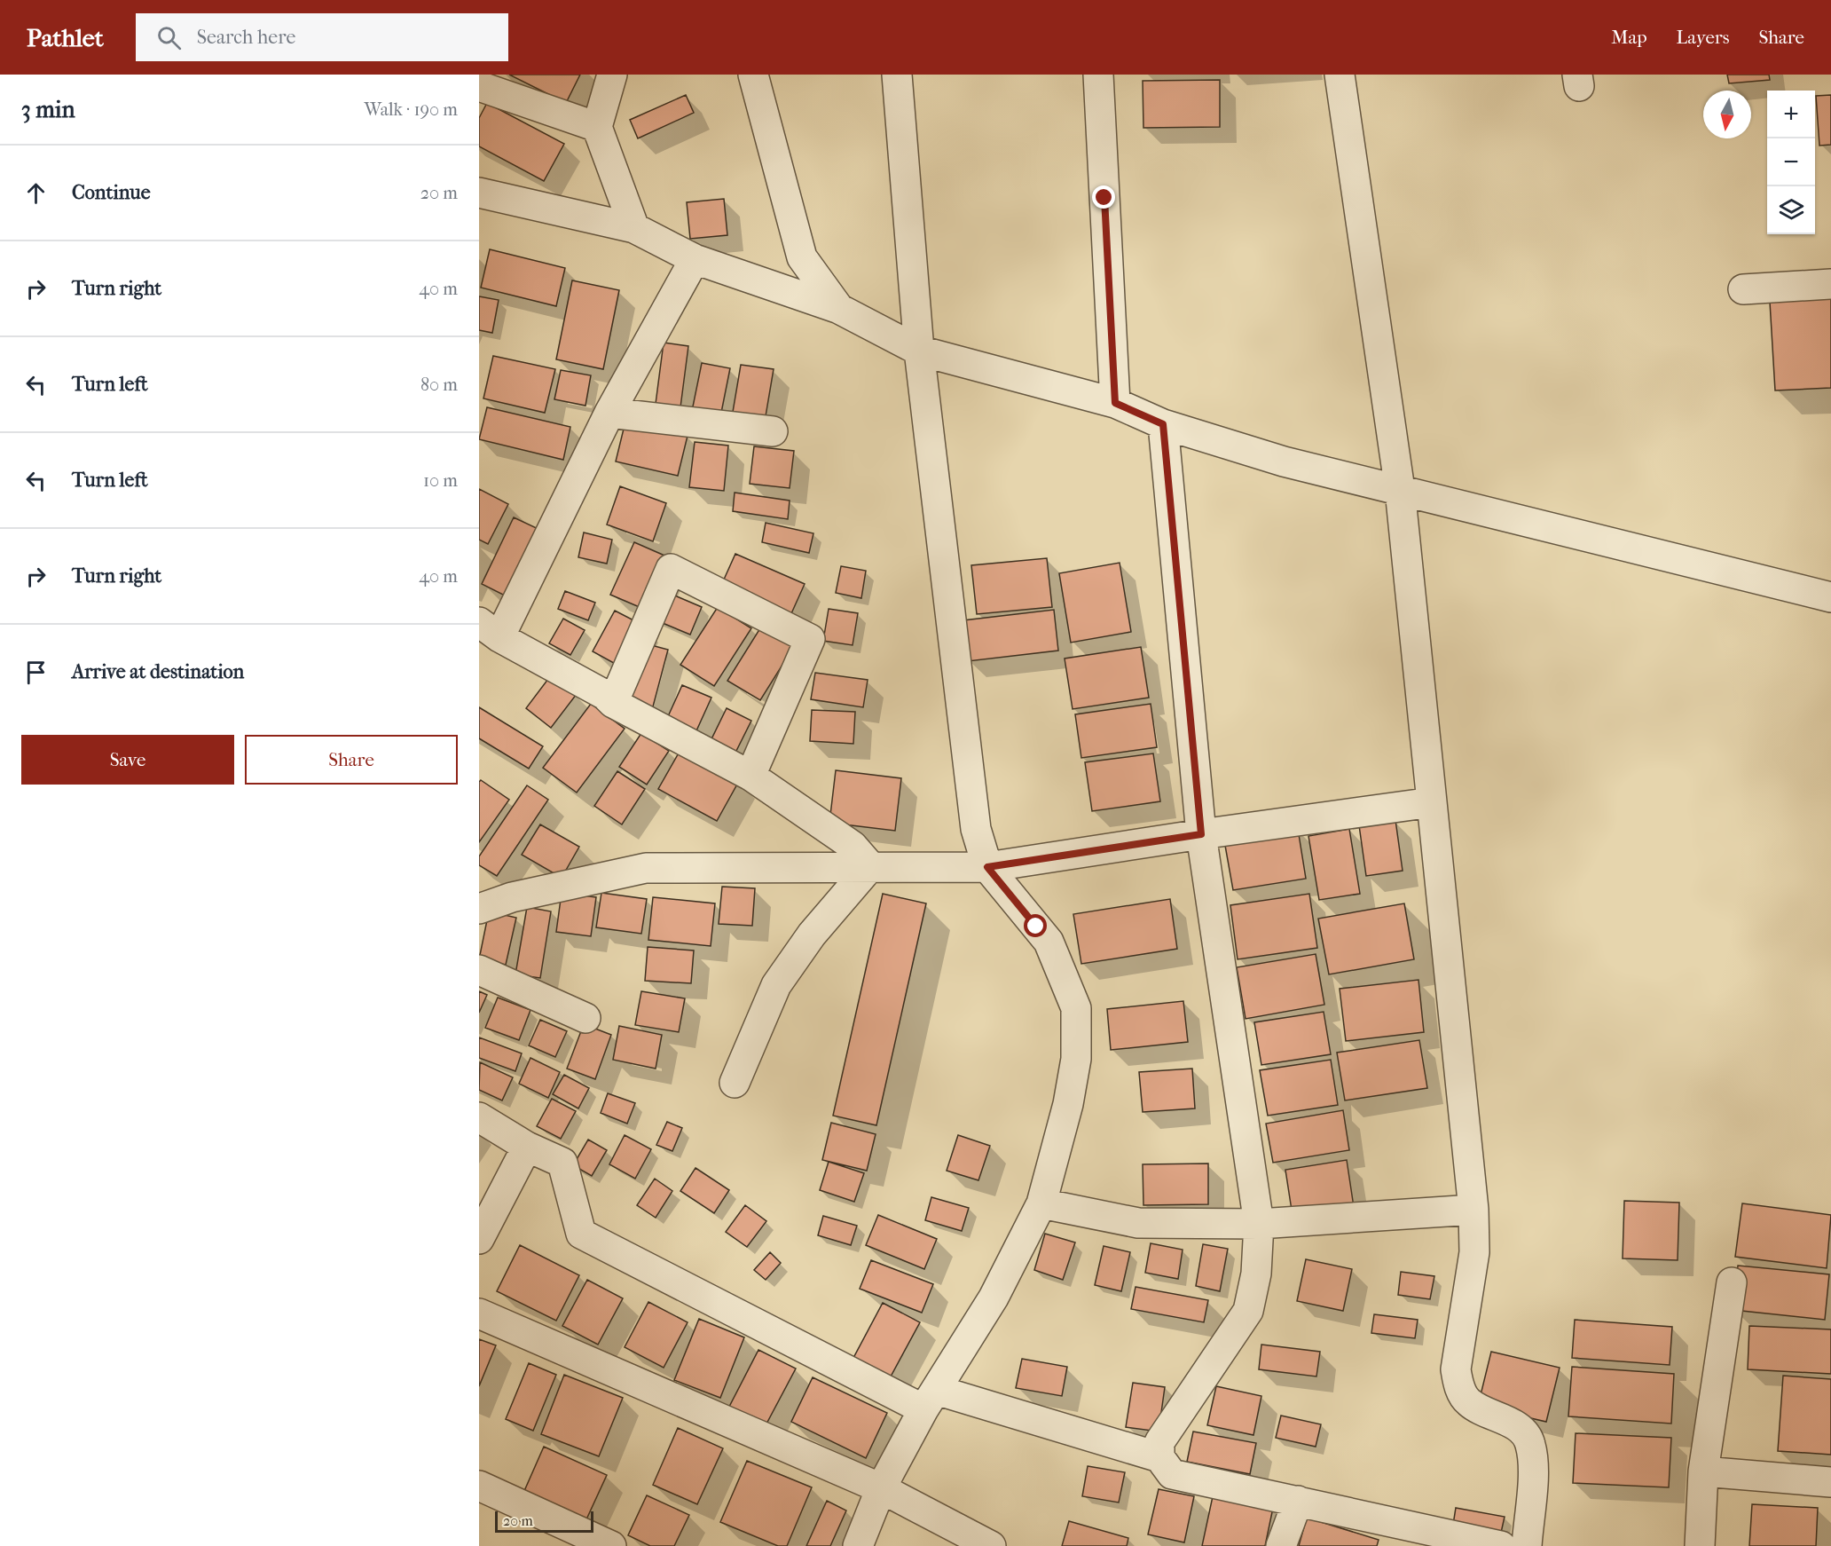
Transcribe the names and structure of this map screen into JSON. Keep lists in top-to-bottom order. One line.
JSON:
{"scale_bar":"20 m","north":"bottom","page":{"header":"Pathlet","search":"Search here","nav":["Map","Layers","Share"],"heading":["3 min","Walk · 190 m"],"map_buttons":["+","−"],"list":[["Continue","20 m"],["Turn right","40 m"],["Turn left","80 m"],["Turn left","10 m"],["Turn right","40 m"],"Arrive at destination"],"buttons":["Save","Share"],"scale":"20 m"}}
